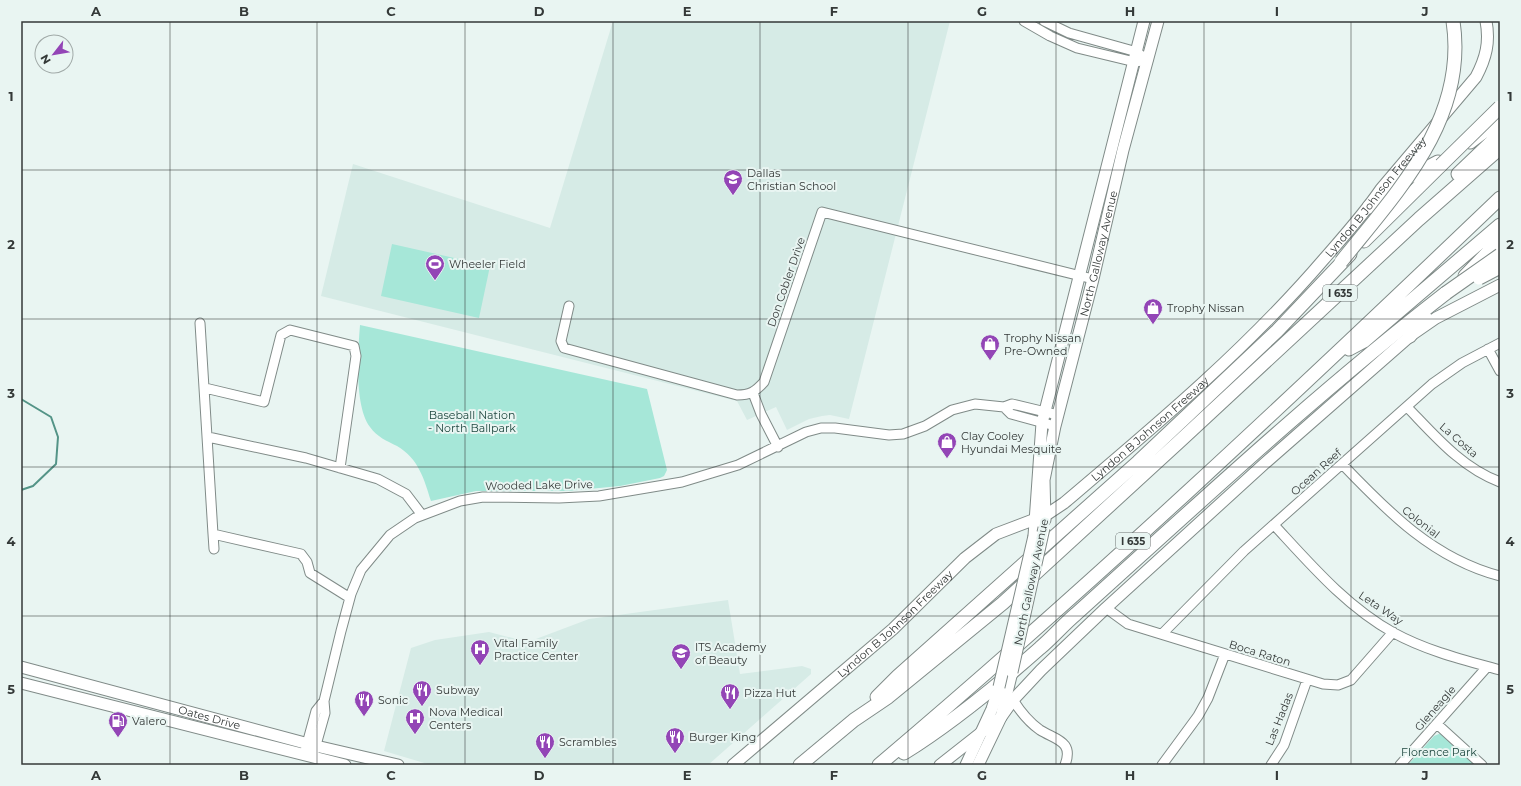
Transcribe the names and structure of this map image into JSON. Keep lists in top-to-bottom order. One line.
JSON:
{"streets":{"highway":["I 635"],"main road":["Lyndon B Johnson Freeway","North Galloway Avenue","Oates Drive"],"street":["Don Cobler Drive","La Costa","Ocean Reef","Wooded Lake Drive","Colonial","Leta Way","Boca Raton","Gleneagle","Las Hadas"]},"crossings":[["Lyndon B Johnson Freeway","North Galloway Avenue"],["North Galloway Avenue","Don Cobler Drive"],["North Galloway Avenue","Wooded Lake Drive"],["La Costa","Ocean Reef"],["Ocean Reef","Colonial"],["Ocean Reef","Leta Way"],["Ocean Reef","Boca Raton"],["Wooded Lake Drive","Oates Drive"],["Leta Way","Boca Raton"],["Leta Way","Gleneagle"],["Boca Raton","Las Hadas"]],"parks":["Baseball Nation - North Ballpark","Florence Park"],"places":{"school or university":["Dallas Christian School","ITS Academy of Beauty"],"sports":["Wheeler Field"],"shop":["Trophy Nissan","Trophy Nissan Pre-Owned","Clay Cooley Hyundai Mesquite"],"hospital":["Vital Family Practice Center","Nova Medical Centers"],"restaurant":["Subway","Pizza Hut","Sonic","Burger King","Scrambles"],"fuel station":["Valero"]},"north":"bottom left","grid":{"columns":["A","B","C","D","E","F","G","H","I","J"],"rows":["1","2","3","4","5"]}}
